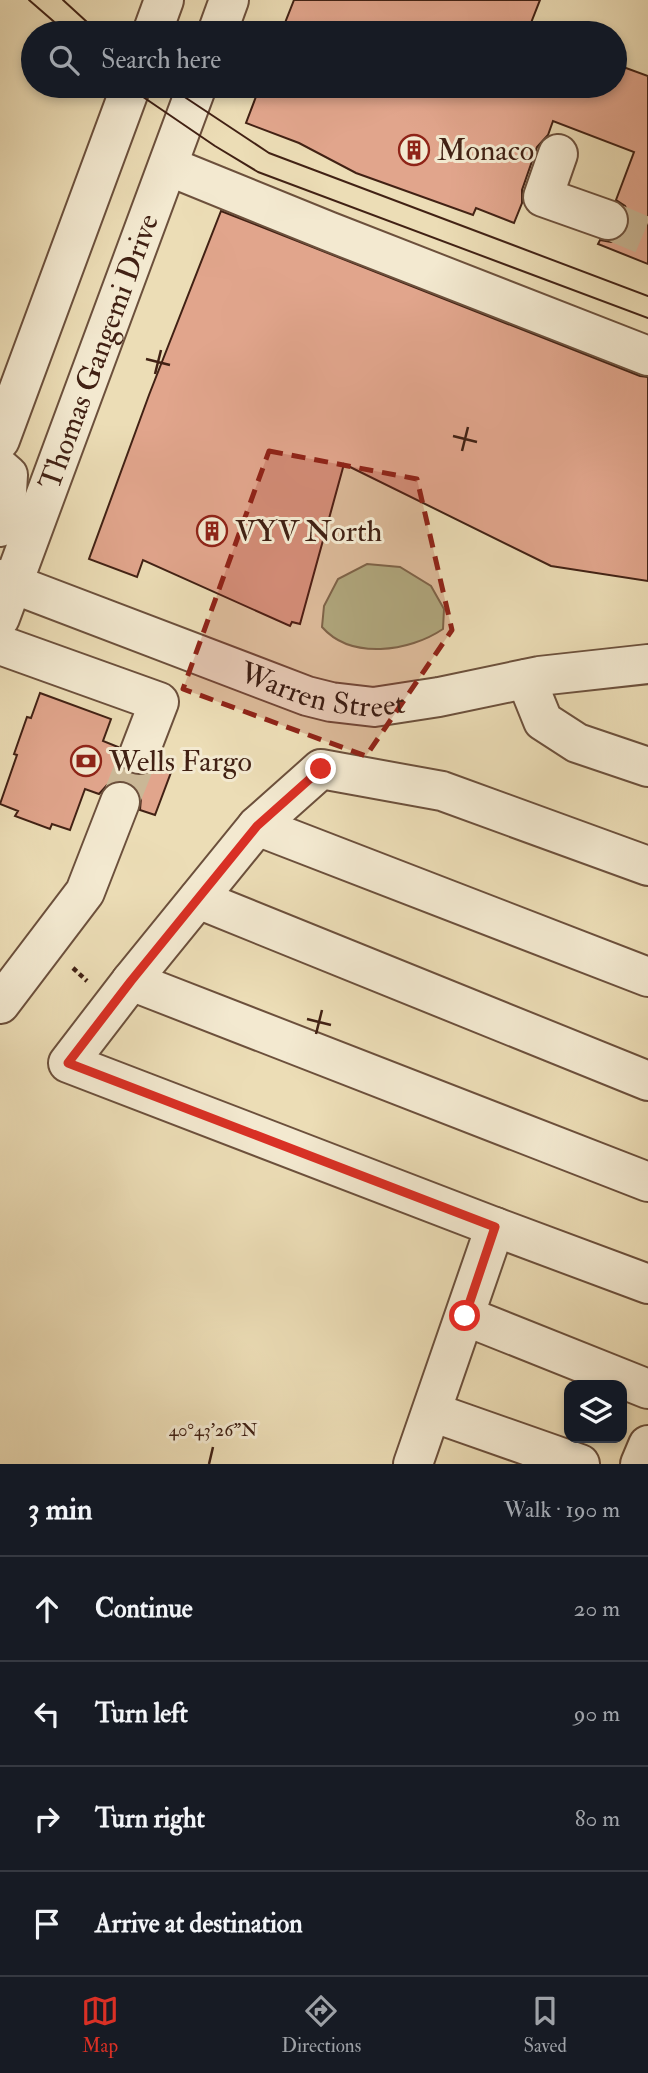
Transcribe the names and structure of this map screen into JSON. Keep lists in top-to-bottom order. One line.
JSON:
{"streets":{"street":["Thomas Gangemi Drive","Warren Street"]},"crossings":[["Thomas Gangemi Drive","Warren Street"]],"places":{"building":["Monaco","VYV North"],"bank":["Wells Fargo"]},"page":{"search":"Search here","heading":["3 min","Walk · 190 m"],"list":[["Continue","20 m"],["Turn left","90 m"],["Turn right","80 m"],"Arrive at destination"],"nav":["Map","Directions","Saved"]},"coordinates":["40°43'26\"N"]}
